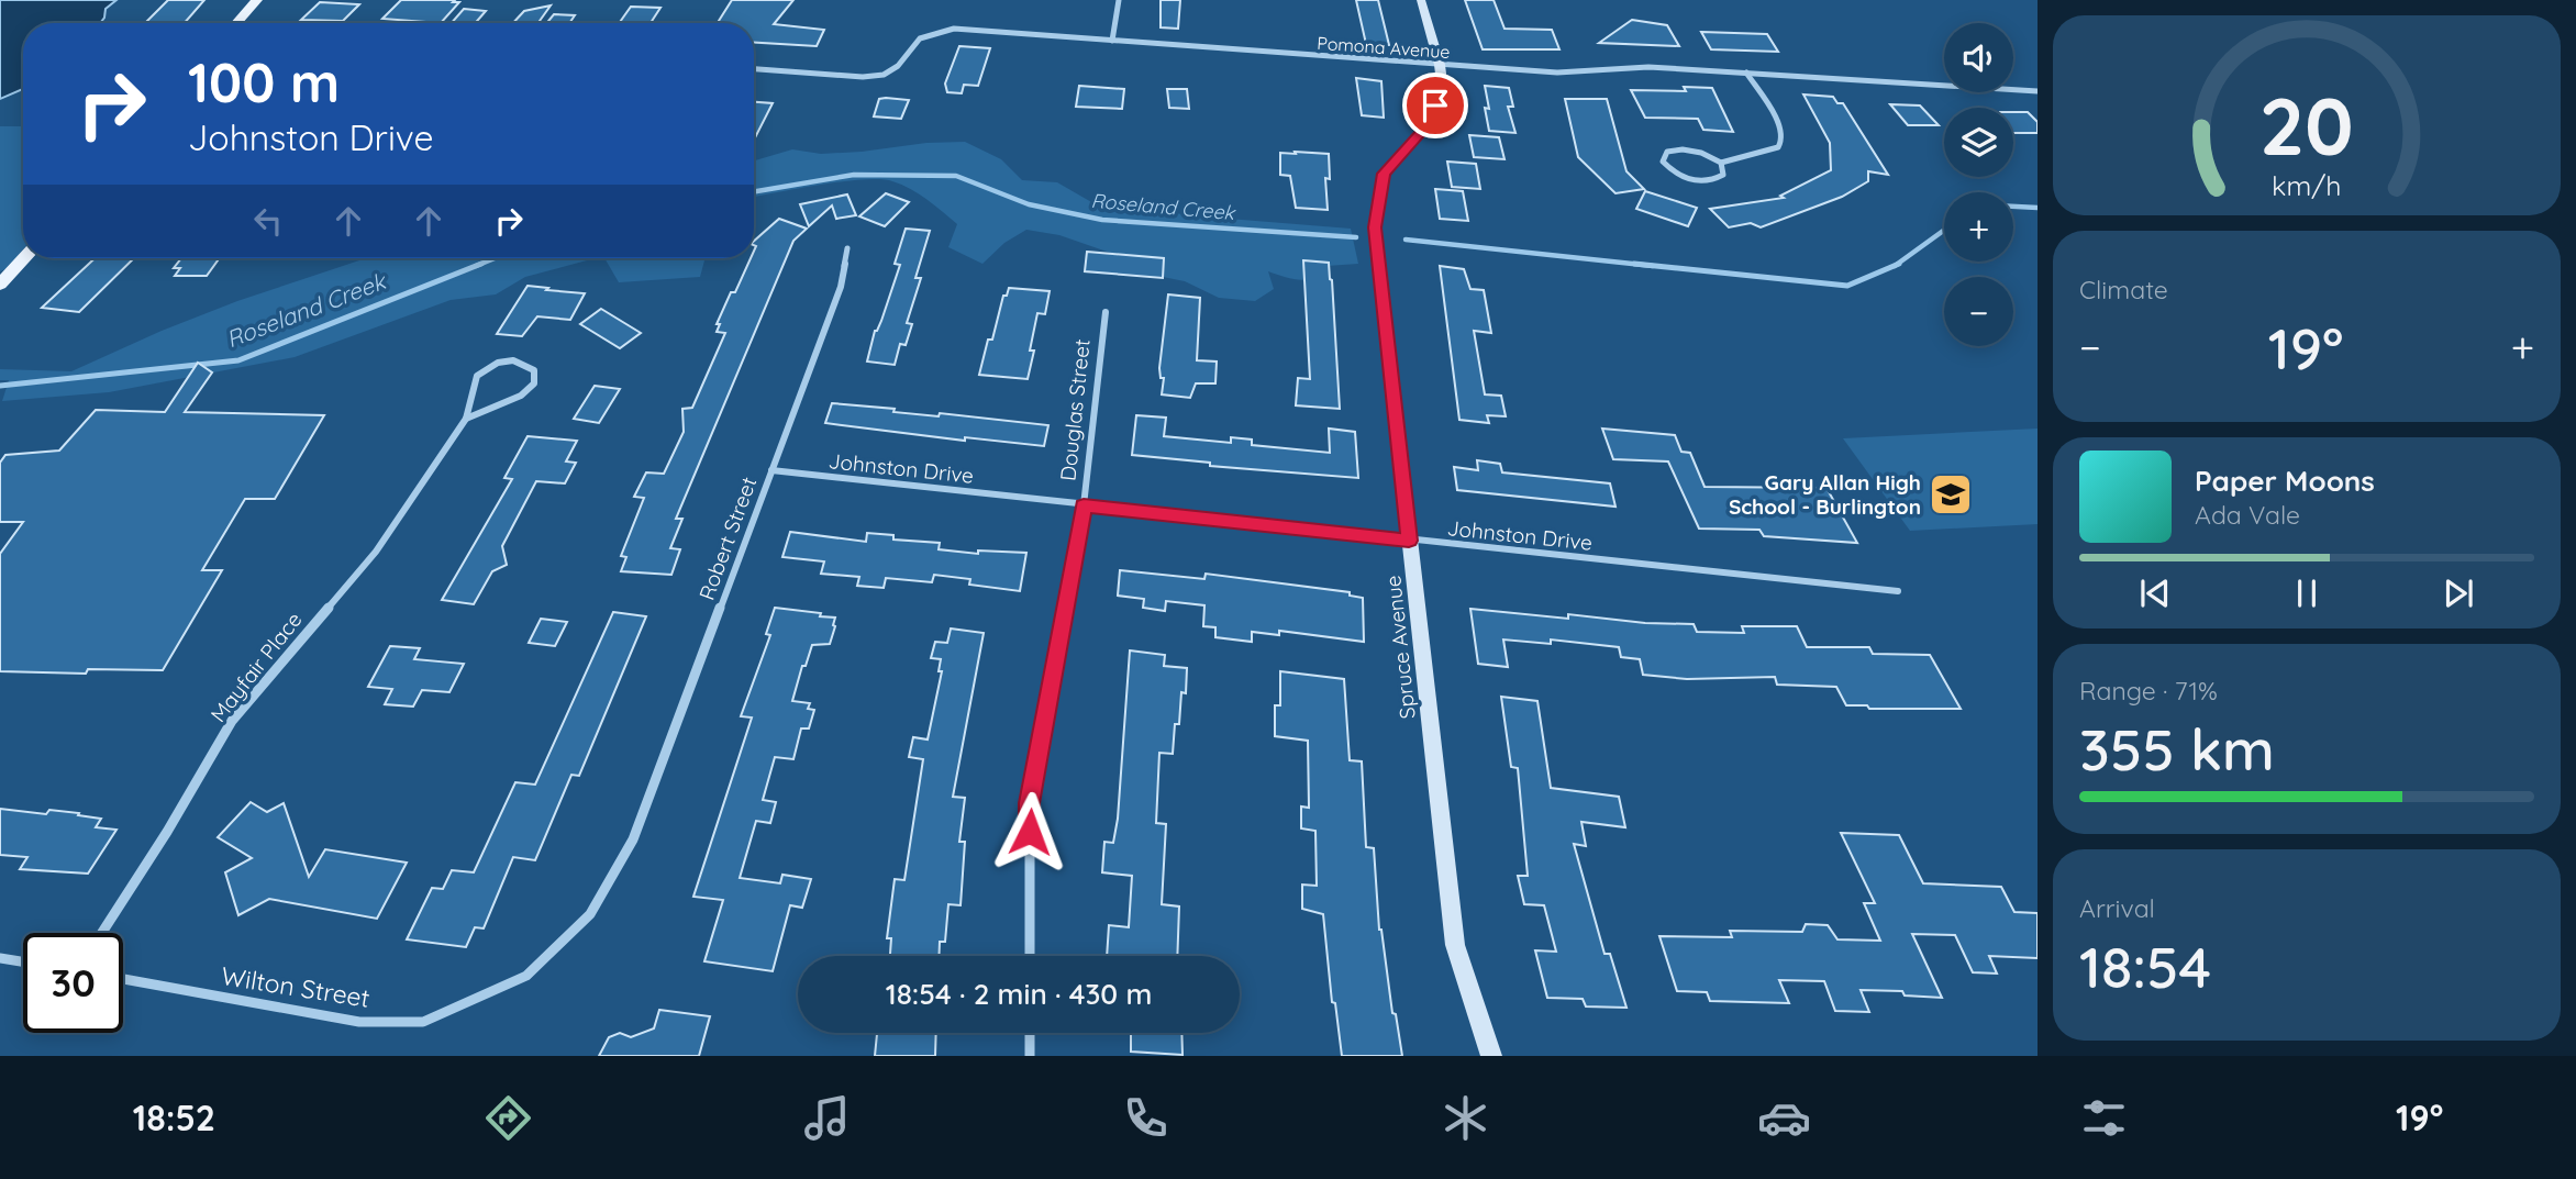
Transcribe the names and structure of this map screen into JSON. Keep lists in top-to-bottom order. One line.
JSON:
{"streets":{"street":["Pomona Avenue","Douglas Street","Johnston Drive","Robert Street","Spruce Avenue","Mayfair Place","Wilton Street"]},"crossings":[["Pomona Avenue","Spruce Avenue"],["Douglas Street","Johnston Drive"],["Johnston Drive","Robert Street"],["Johnston Drive","Spruce Avenue"],["Robert Street","Wilton Street"]],"water":["Roseland Creek"],"places":{"school or university":["Gary Allan High School - Burlington"]},"page":{"map_buttons":["+","−"],"turn":["100 m","Johnston Drive"],"tile":["Climate",["Range · 71%","355 km"],["Arrival","18:54"]],"heat":["−","19°","+"],"song":["Paper Moons","Ada Vale"],"limit":"30","trip":"18:54 · 2 min · 430 m","tabs":["18:52","19°"],"gauge":["20","km/h"]}}
